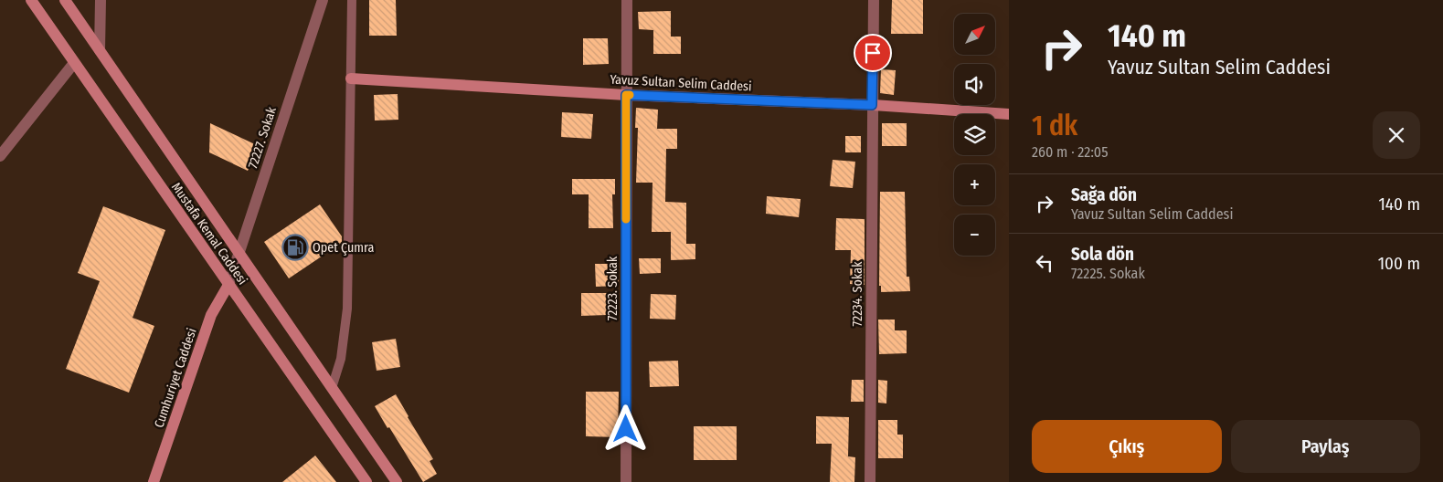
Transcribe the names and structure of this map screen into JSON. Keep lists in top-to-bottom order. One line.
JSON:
{"streets":{"main road":["Yavuz Sultan Selim Caddesi","Mustafa Kemal Caddesi","Cumhuriyet Caddesi"],"street":["72227. Sokak","72223. Sokak","72234. Sokak"]},"crossings":[["Yavuz Sultan Selim Caddesi","72223. Sokak"],["Yavuz Sultan Selim Caddesi","72234. Sokak"],["72227. Sokak","Mustafa Kemal Caddesi"],["72227. Sokak","Cumhuriyet Caddesi"],["Mustafa Kemal Caddesi","Cumhuriyet Caddesi"]],"places":{"fuel station":["Opet Çumra"]},"north":"top right","page":{"turn":["140 m","Yavuz Sultan Selim Caddesi"],"map_buttons":["+","−"],"heading":["1 dk","260 m · 22:05"],"list":[{"name":"Sağa dön","note":"Yavuz Sultan Selim Caddesi","value":"140 m"},{"name":"Sola dön","note":"72225. Sokak","value":"100 m"}],"buttons":["Çıkış","Paylaş"]}}
